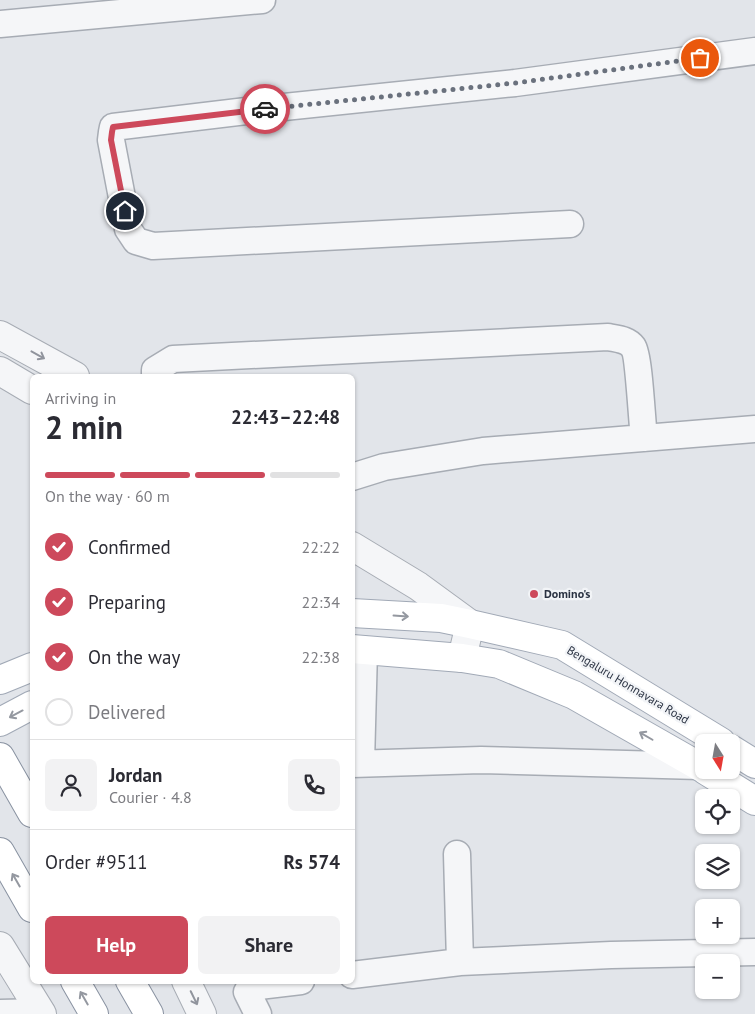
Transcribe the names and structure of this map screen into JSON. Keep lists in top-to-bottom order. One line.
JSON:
{"streets":{"main road":["Bengaluru Honnavara Road"]},"places":["Domino's"],"north":"bottom","page":{"heading":["2 min","Arriving in","22:43–22:48"],"panel":["Jordan","Courier · 4.8","Order #9511","Rs 574"],"bar":"On the way · 60 m","list":[["Confirmed","22:22"],["Preparing","22:34"],["On the way","22:38"],"Delivered"],"map_buttons":["+","−"],"buttons":["Help","Share"]}}
